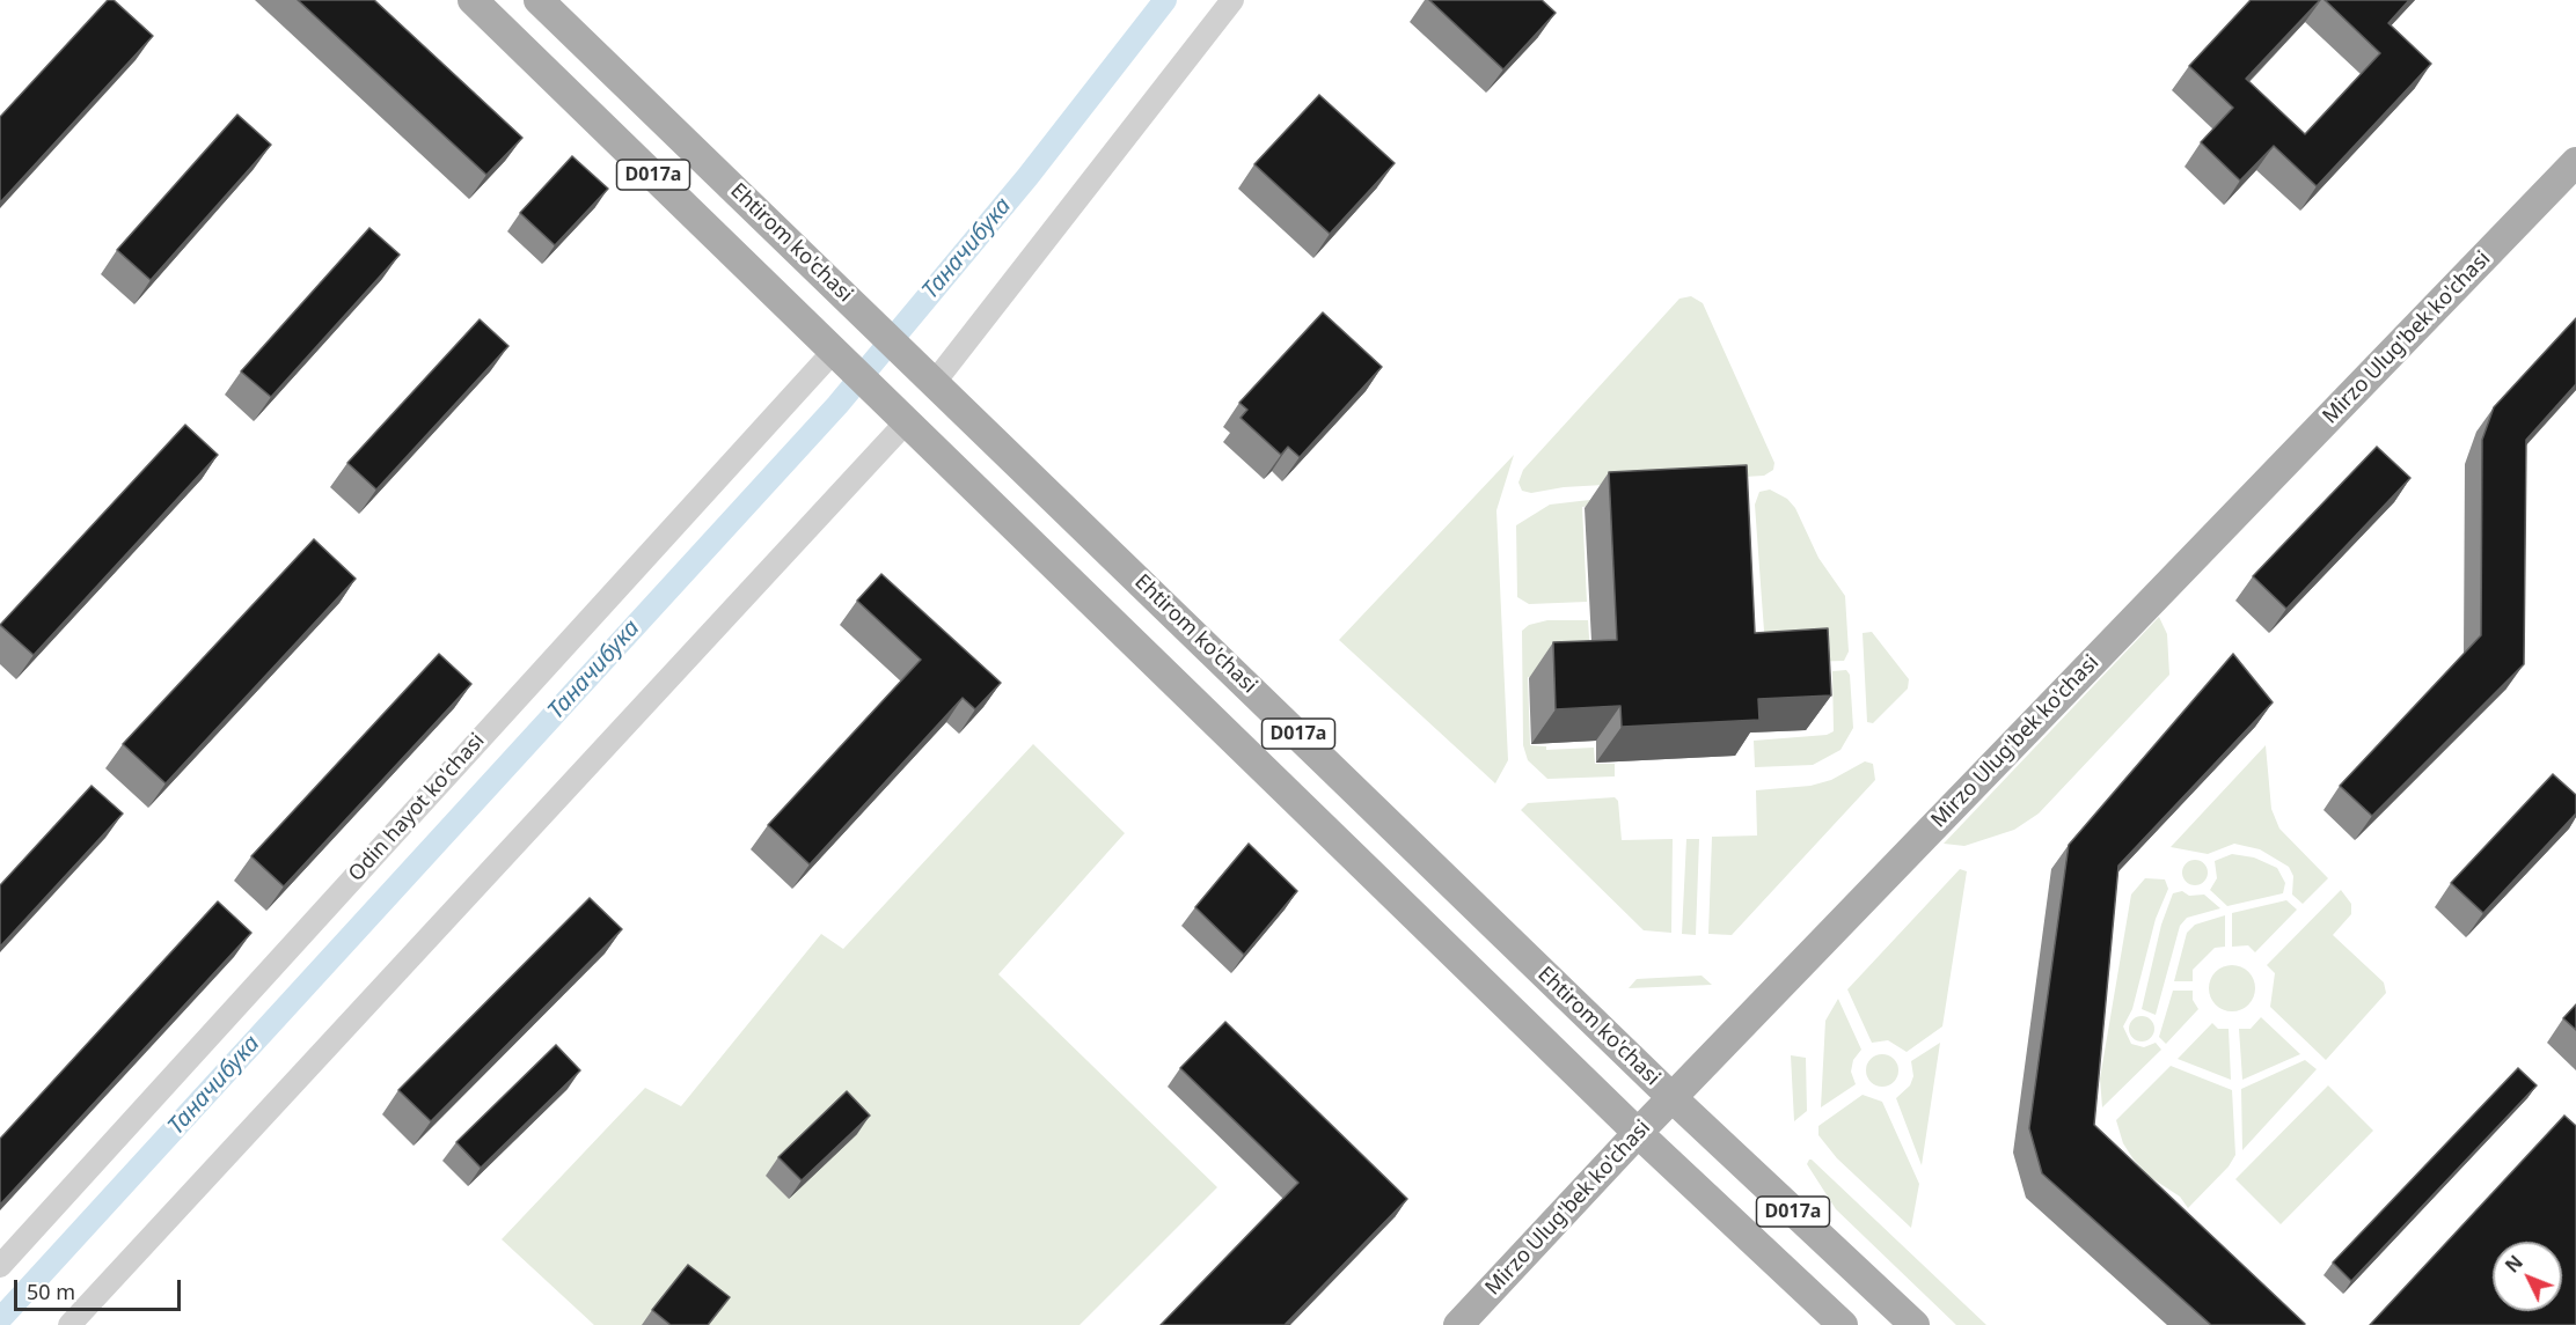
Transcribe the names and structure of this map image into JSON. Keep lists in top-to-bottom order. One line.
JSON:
{"streets":{"main road":["D017a","Ehtirom ko'chasi","Mirzo Ulug'bek ko'chasi"],"street":["Odin hayot ko'chasi"]},"crossings":[["D017a","Mirzo Ulug'bek ko'chasi"],["D017a","Odin hayot ko'chasi"],["Ehtirom ko'chasi","Mirzo Ulug'bek ko'chasi"]],"water":["Таначибука"],"scale_bar":"50 m","north":"top left"}
